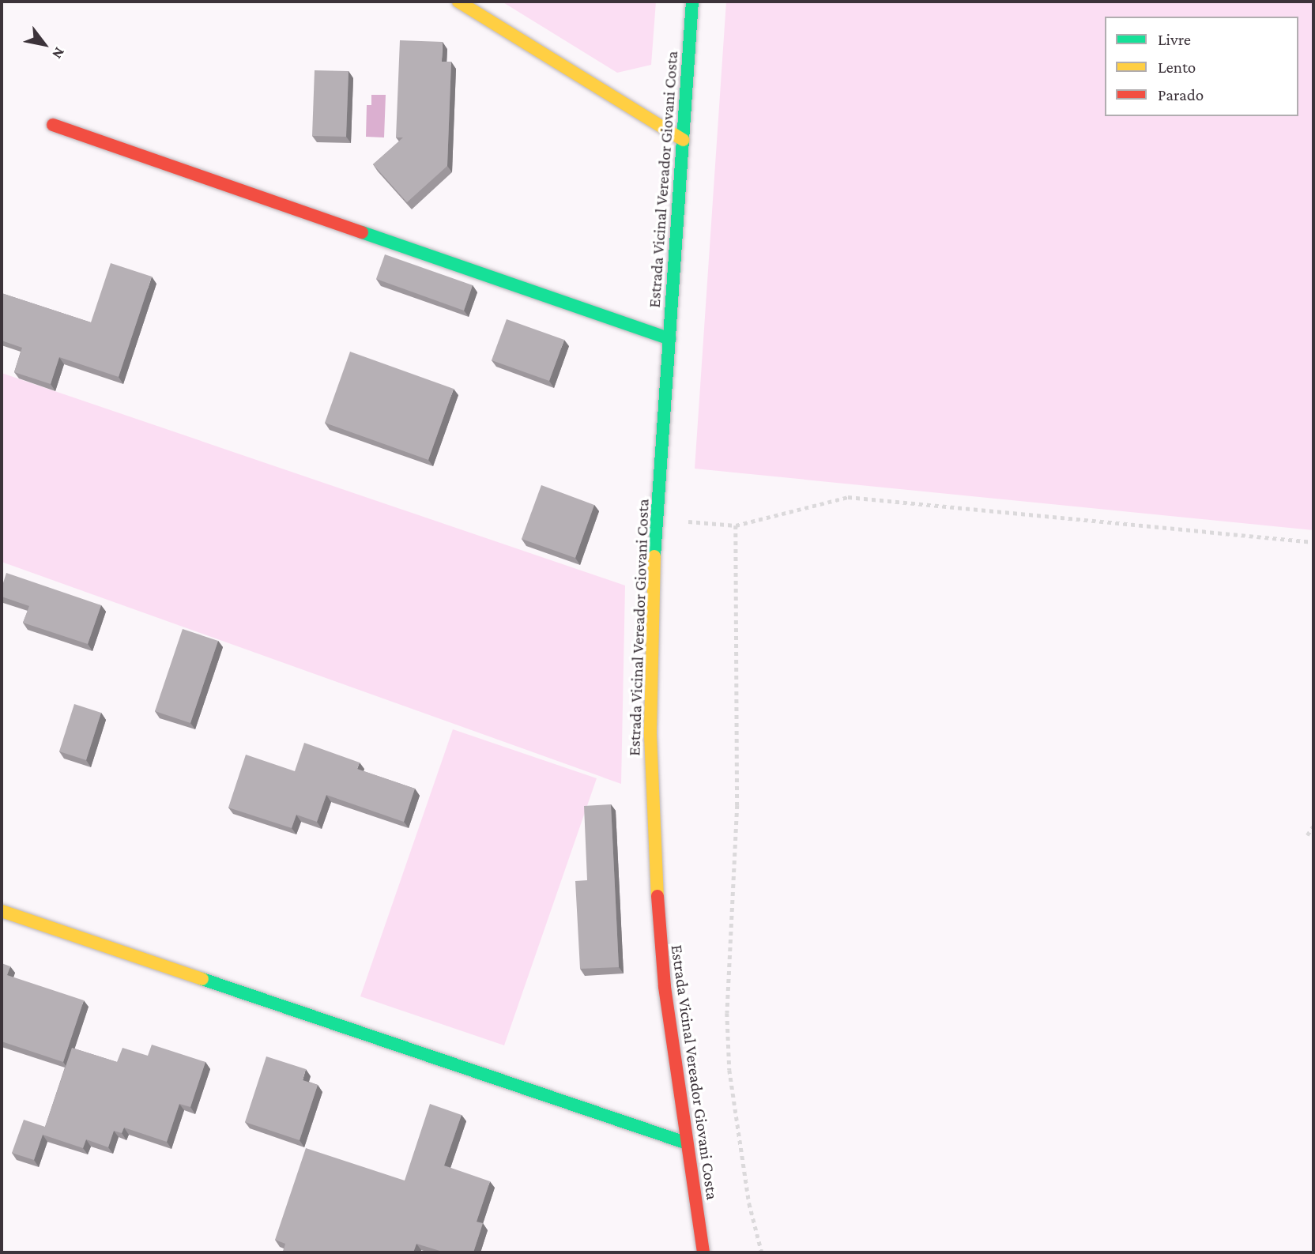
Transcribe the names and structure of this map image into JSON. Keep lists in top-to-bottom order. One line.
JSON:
{"streets":{"street":["Estrada Vicinal Vereador Giovani Costa"]},"legend":["Livre","Lento","Parado"],"north":"bottom right"}
